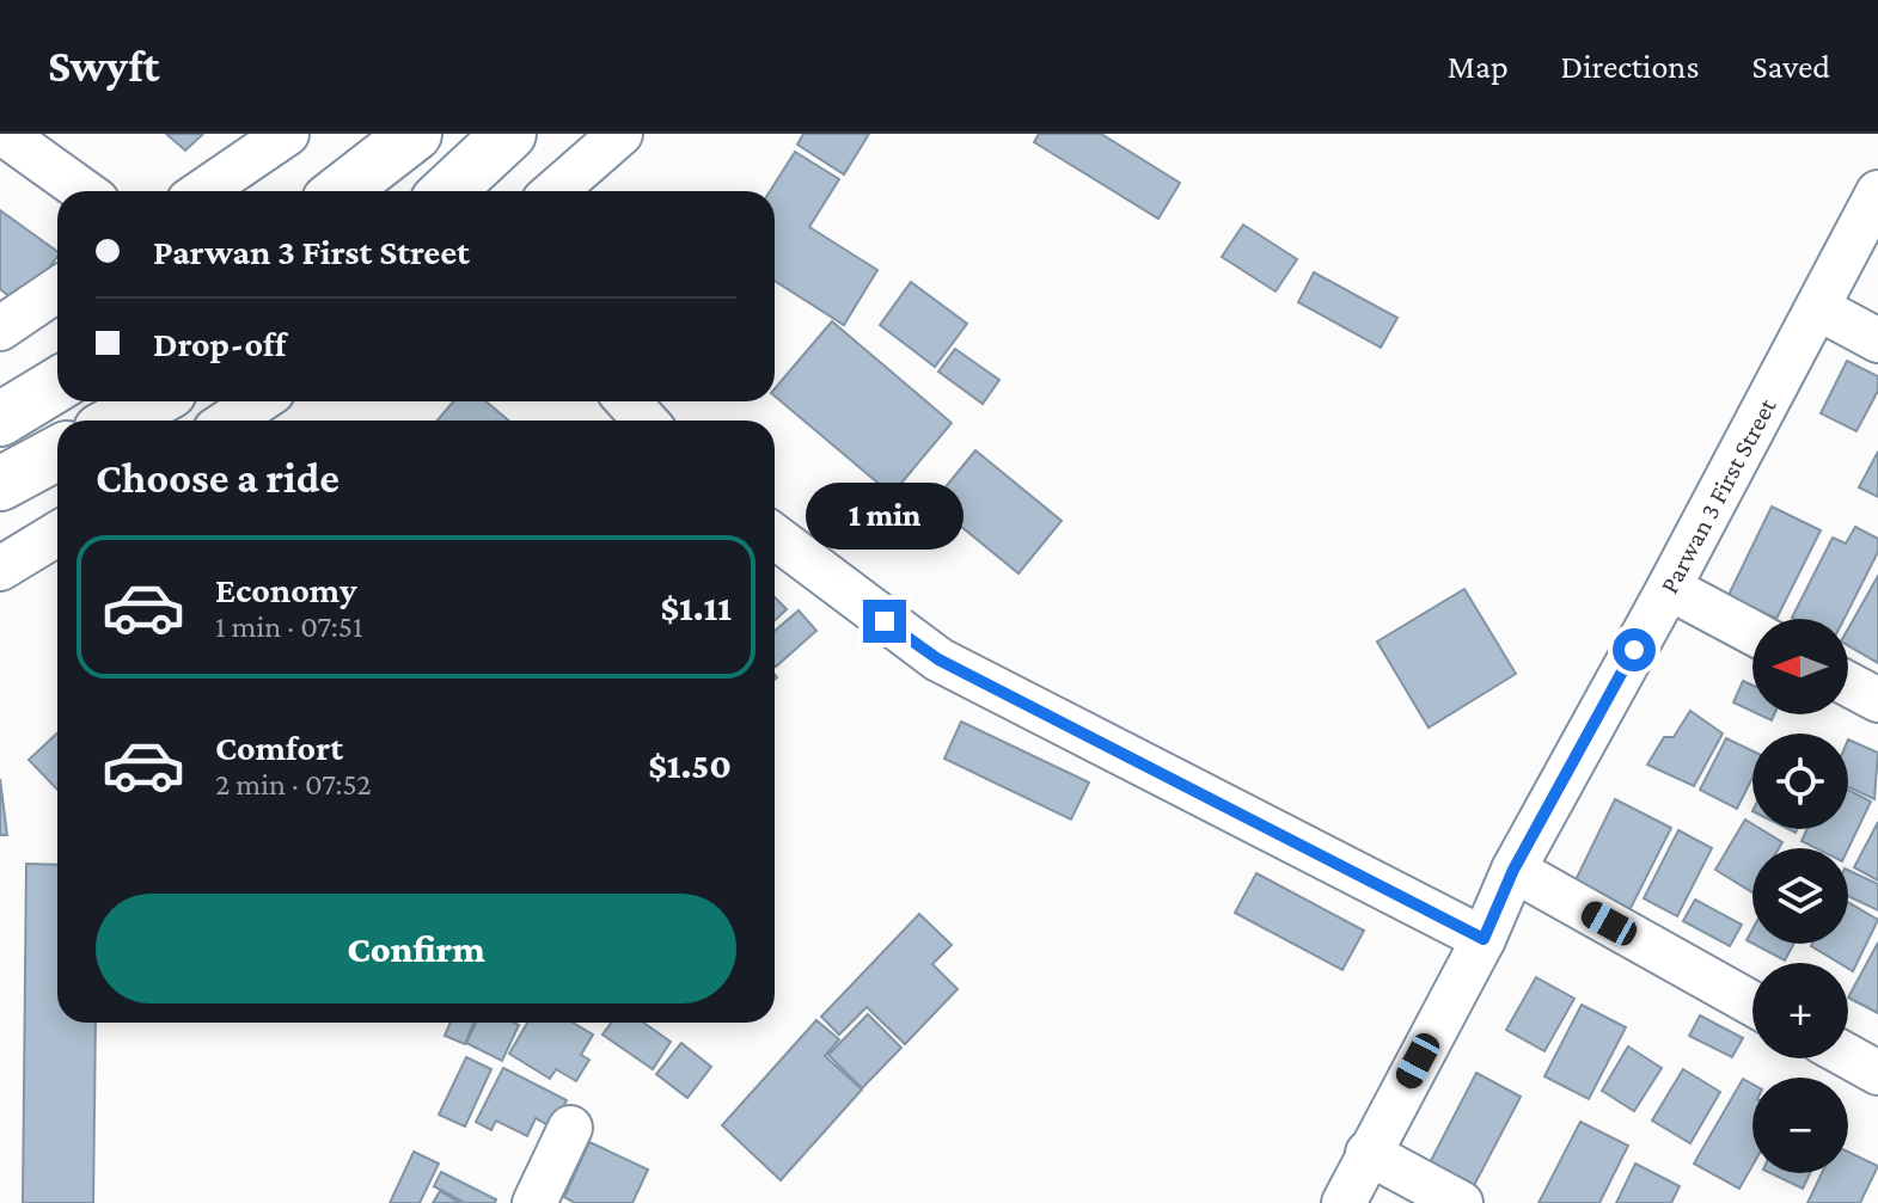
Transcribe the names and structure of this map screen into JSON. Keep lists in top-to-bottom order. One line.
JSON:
{"streets":{"street":["Parwan 3 First Street"]},"north":"left","page":{"header":"Swyft","nav":["Map","Directions","Saved"],"banner":["Parwan 3 First Street","Drop-off"],"heading":"Choose a ride","bubble":"1 min","list":[{"name":"Economy","note":"1 min · 07:51","value":"$1.11"},{"name":"Comfort","note":"2 min · 07:52","value":"$1.50"}],"map_buttons":["+","−"],"buttons":"Confirm"}}
